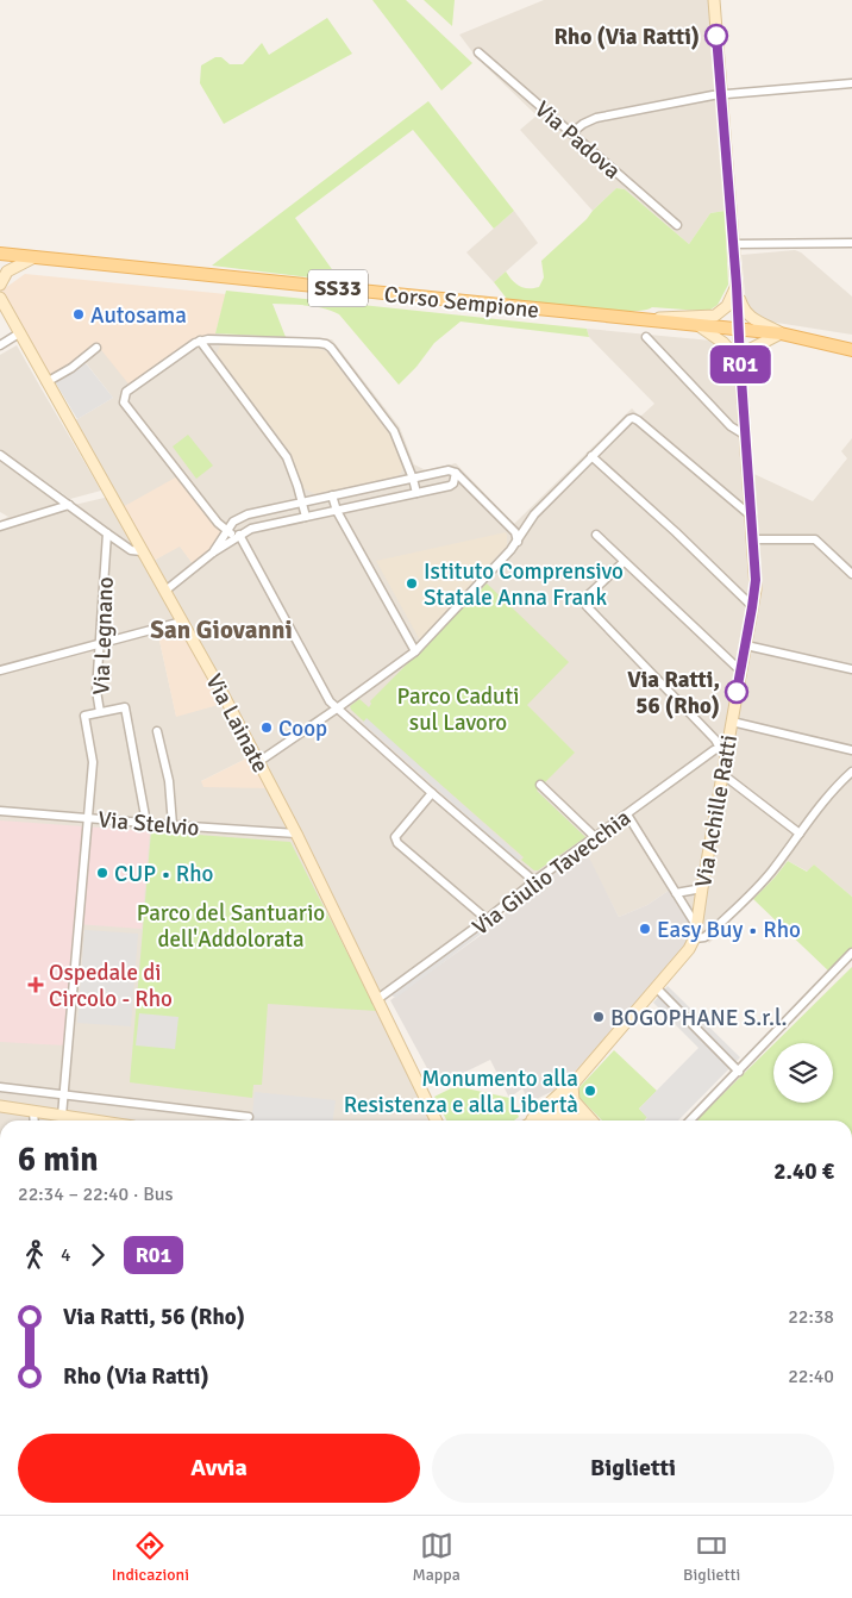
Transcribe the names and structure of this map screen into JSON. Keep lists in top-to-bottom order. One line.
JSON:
{"streets":{"main road":["SS33","Corso Sempione"],"street":["Via Padova","Via Legnano","Via Lainate","Via Achille Ratti","Via Stelvio","Via Giulio Tavecchia"]},"crossings":[["Corso Sempione","Via Achille Ratti"],["Via Legnano","Via Stelvio"],["Via Lainate","Via Stelvio"],["Via Lainate","Via Giulio Tavecchia"],["Via Achille Ratti","Via Giulio Tavecchia"]],"districts":["San Giovanni"],"parks":["Parco Caduti sul Lavoro","Parco del Santuario dell'Addolorata"],"places":{"other":["Rho (Via Ratti)","Autosama","Istituto Comprensivo Statale Anna Frank","Via Ratti, 56 (Rho)","Coop","CUP • Rho","Easy Buy • Rho","BOGOPHANE S.r.l.","Monumento alla Resistenza e alla Libertà"],"health":["Ospedale di Circolo - Rho"]},"lines":["bus line R01"],"page":{"on_map":"R01","heading":["6 min","22:34 – 22:40 · Bus","2.40 €"],"legs":["4","R01"],"list":[{"name":"Via Ratti, 56 (Rho)","value":"22:38"},{"name":"Rho (Via Ratti)","value":"22:40"}],"buttons":["Avvia","Biglietti"],"tabs":["Indicazioni","Mappa","Biglietti"]}}
